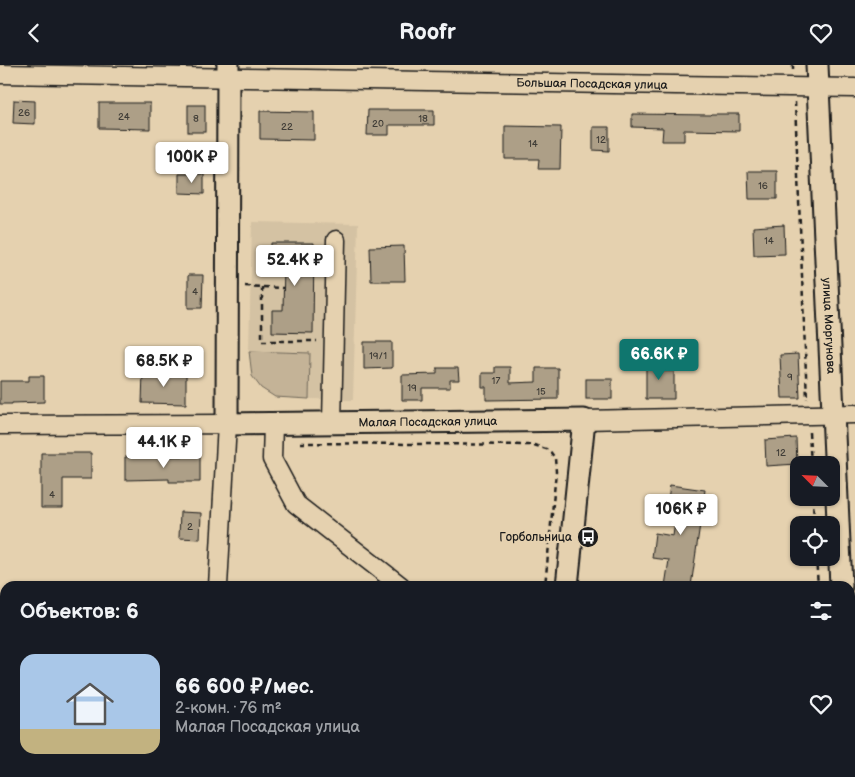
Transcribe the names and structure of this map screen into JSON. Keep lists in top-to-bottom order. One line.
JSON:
{"streets":{"main road":["улица Моргунова","Малая Посадская улица"],"street":["Большая Посадская улица"]},"crossings":[["Большая Посадская улица","улица Моргунова"],["улица Моргунова","Малая Посадская улица"]],"places":{"bus stop":["Горбольница"]},"house_numbers":["26","24","8","18","20","22","12","14","16","14","4","19/1","9","17","19","15","12","4","2"],"north":"top left","page":{"header":"Roofr","price":["100K ₽","52.4K ₽","66.6K ₽","68.5K ₽","44.1K ₽","106K ₽"],"heading":"Объектов: 6","list":[{"name":"66 600 ₽/мес.","note":"2-комн. · 76 m² · Малая Посадская улица"}]}}
